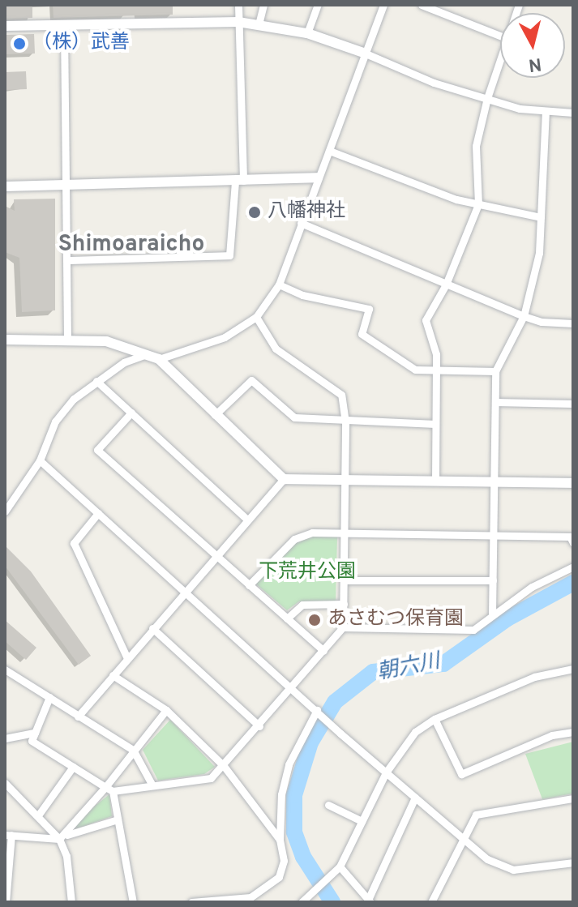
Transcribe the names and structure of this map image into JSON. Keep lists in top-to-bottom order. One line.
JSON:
{"districts":["Shimoaraicho"],"water":["朝六川"],"parks":["下荒井公園"],"places":["（株）武善","八幡神社","あさむつ保育園"],"north":"bottom"}
